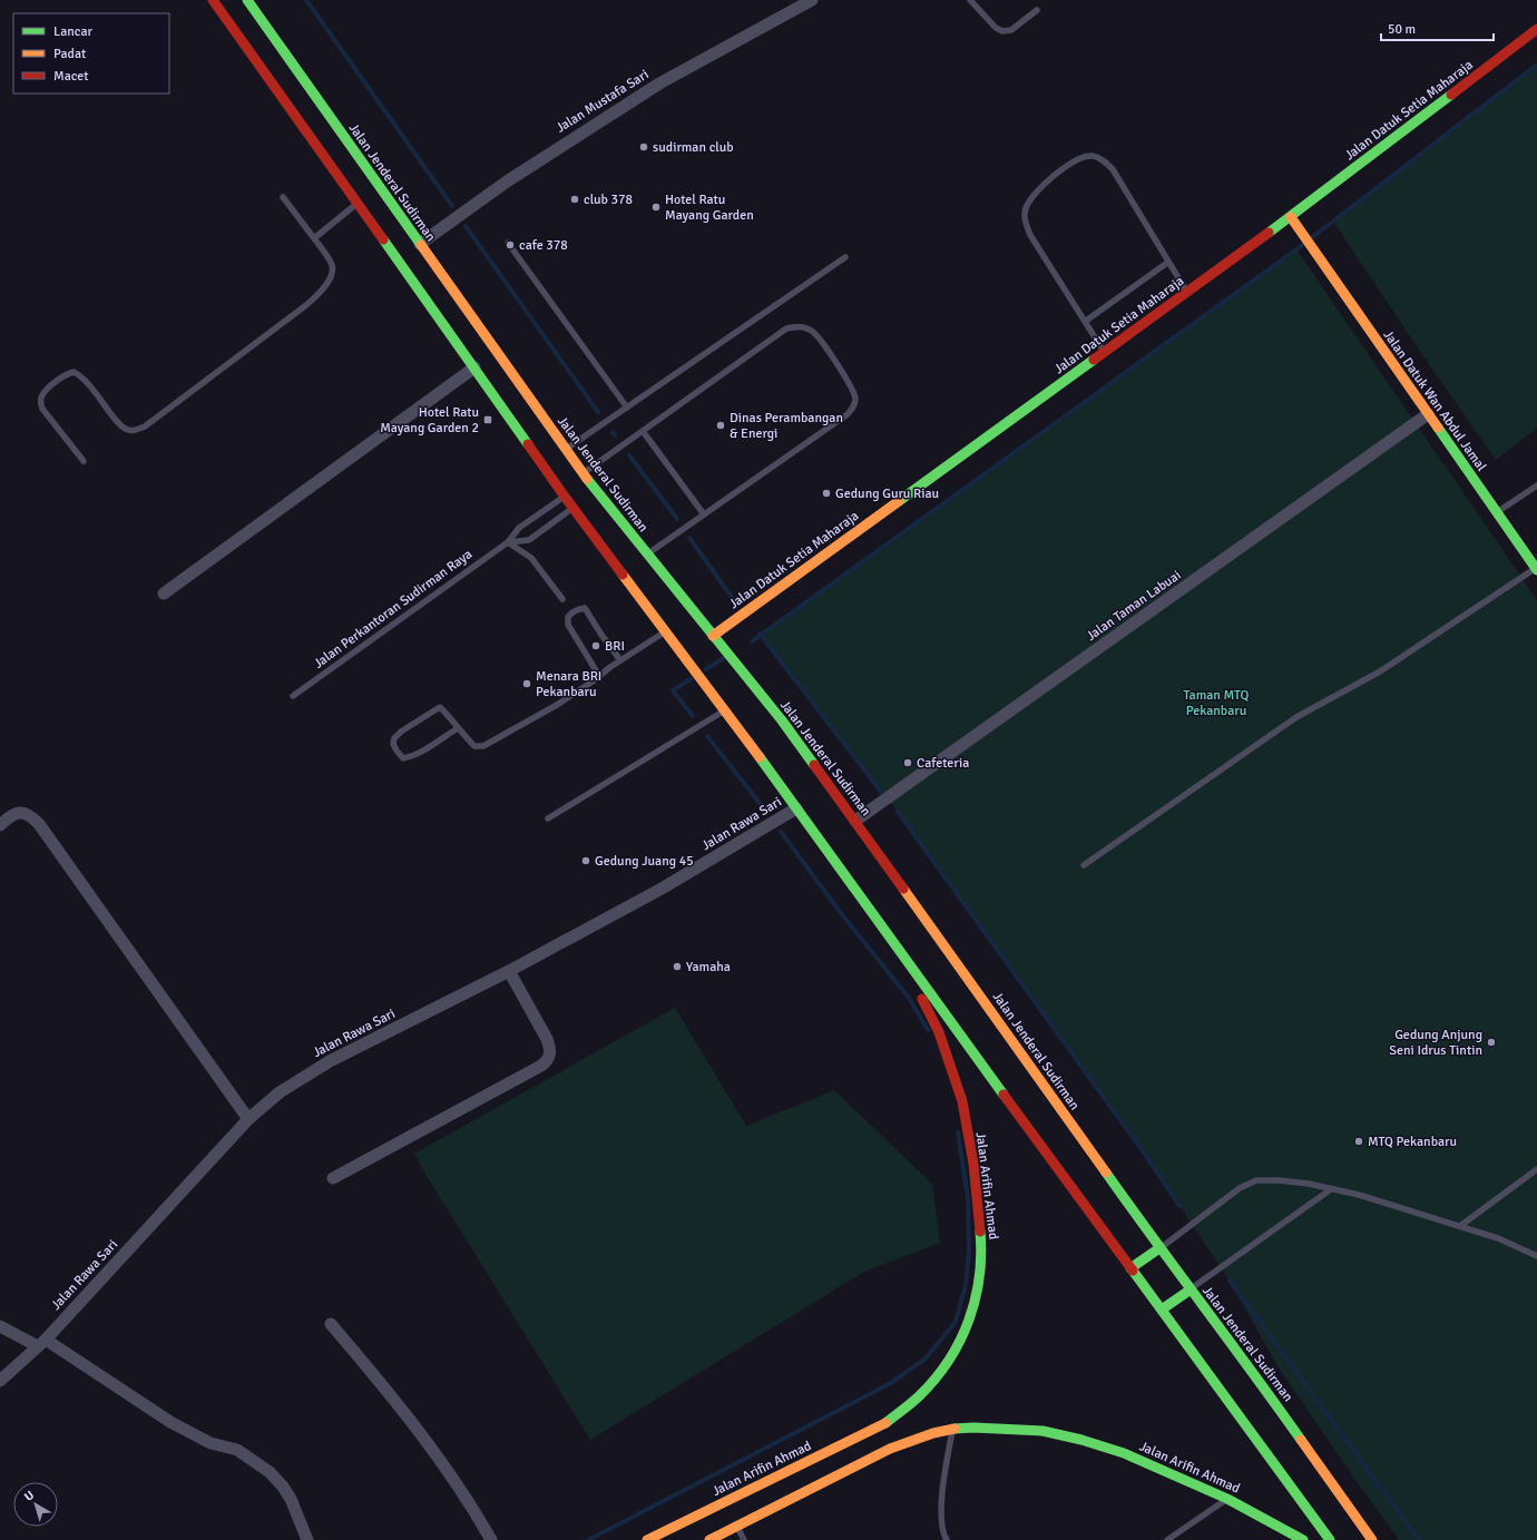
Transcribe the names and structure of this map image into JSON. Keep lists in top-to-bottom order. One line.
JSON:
{"streets":{"main road":["Jalan Datuk Setia Maharaja","Jalan Jenderal Sudirman","Jalan Datuk Wan Abdul Jamal","Jalan Arifin Ahmad"],"street":["Jalan Mustafa Sari","Jalan Taman Labuai","Jalan Rawa Sari"],"lane":["Jalan Perkantoran Sudirman Raya"]},"crossings":[["Jalan Mustafa Sari","Jalan Jenderal Sudirman"],["Jalan Datuk Setia Maharaja","Jalan Jenderal Sudirman"],["Jalan Datuk Setia Maharaja","Jalan Datuk Wan Abdul Jamal"],["Jalan Jenderal Sudirman","Jalan Taman Labuai"],["Jalan Datuk Wan Abdul Jamal","Jalan Taman Labuai"]],"parks":["Taman MTQ Pekanbaru"],"places":{"other":["sudirman club","club 378","Hotel Ratu Mayang Garden","cafe 378","Dinas Perambangan & Energi","Gedung Guru Riau","BRI","Menara BRI Pekanbaru","Cafeteria","Gedung Juang 45","Yamaha","Gedung Anjung Seni Idrus Tintin","MTQ Pekanbaru"],"transit":["Hotel Ratu Mayang Garden 2"]},"legend":["Lancar","Padat","Macet"],"scale_bar":"50 m","north":"top left"}
